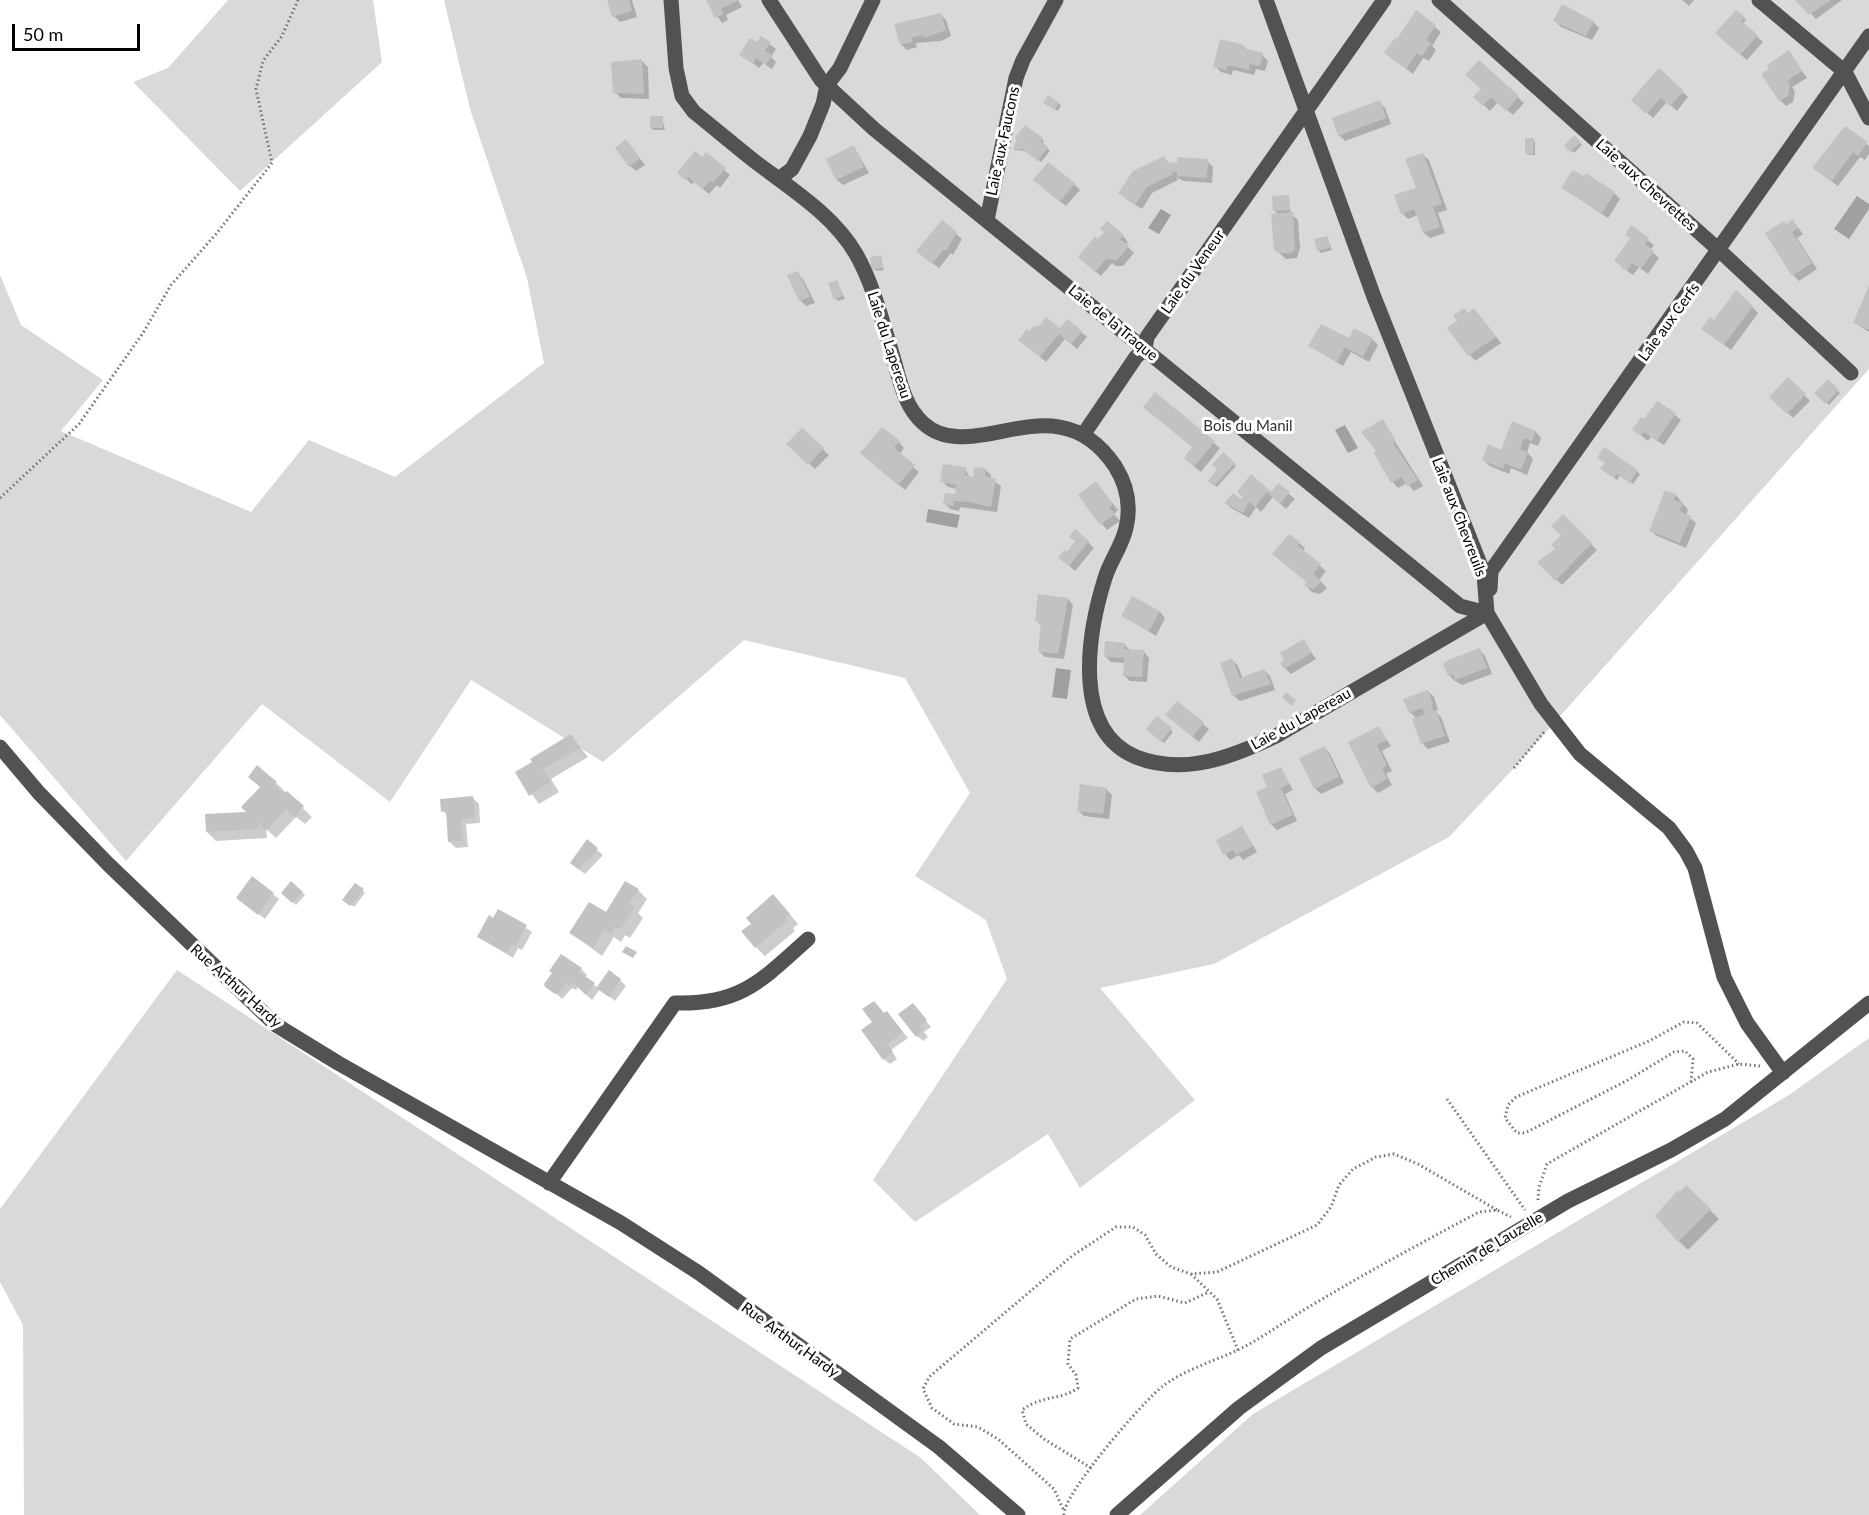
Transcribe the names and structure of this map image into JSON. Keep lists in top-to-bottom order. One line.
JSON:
{"streets":{"street":["Laie aux Faucons","Laie aux Chevrettes","Laie du Veneur","Laie aux Cerfs","Laie de la Traque","Laie du Lapereau","Laie aux Chevreuils","Rue Arthur Hardy","Chemin de Lauzelle"]},"crossings":[["Laie aux Faucons","Laie de la Traque"],["Laie aux Chevrettes","Laie aux Cerfs"],["Laie du Veneur","Laie de la Traque"],["Laie du Veneur","Laie du Lapereau"],["Laie du Veneur","Laie aux Chevreuils"],["Laie aux Cerfs","Laie de la Traque"],["Laie aux Cerfs","Laie du Lapereau"],["Laie aux Cerfs","Laie aux Chevreuils"],["Laie de la Traque","Laie du Lapereau"],["Laie de la Traque","Laie aux Chevreuils"],["Laie du Lapereau","Laie aux Chevreuils"],["Laie aux Chevreuils","Chemin de Lauzelle"]],"parks":["Bois du Manil"],"scale_bar":"50 m"}
